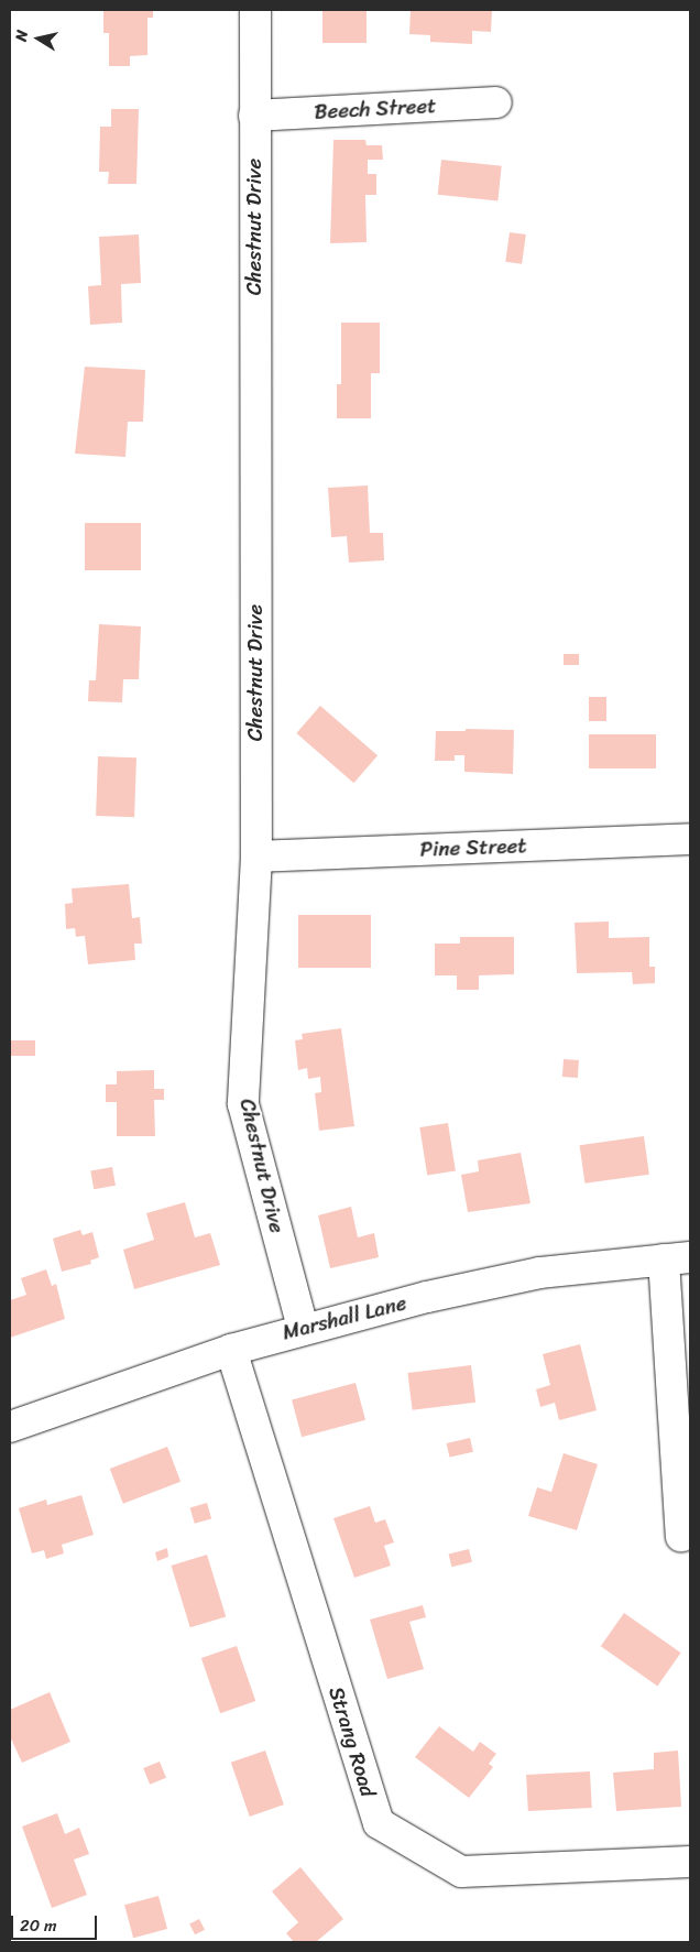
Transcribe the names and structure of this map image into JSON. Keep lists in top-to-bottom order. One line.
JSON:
{"streets":{"street":["Beech Street","Chestnut Drive","Pine Street","Marshall Lane","Strang Road"]},"crossings":[["Beech Street","Chestnut Drive"],["Chestnut Drive","Pine Street"],["Chestnut Drive","Marshall Lane"],["Marshall Lane","Strang Road"]],"scale_bar":"20 m","north":"left"}
